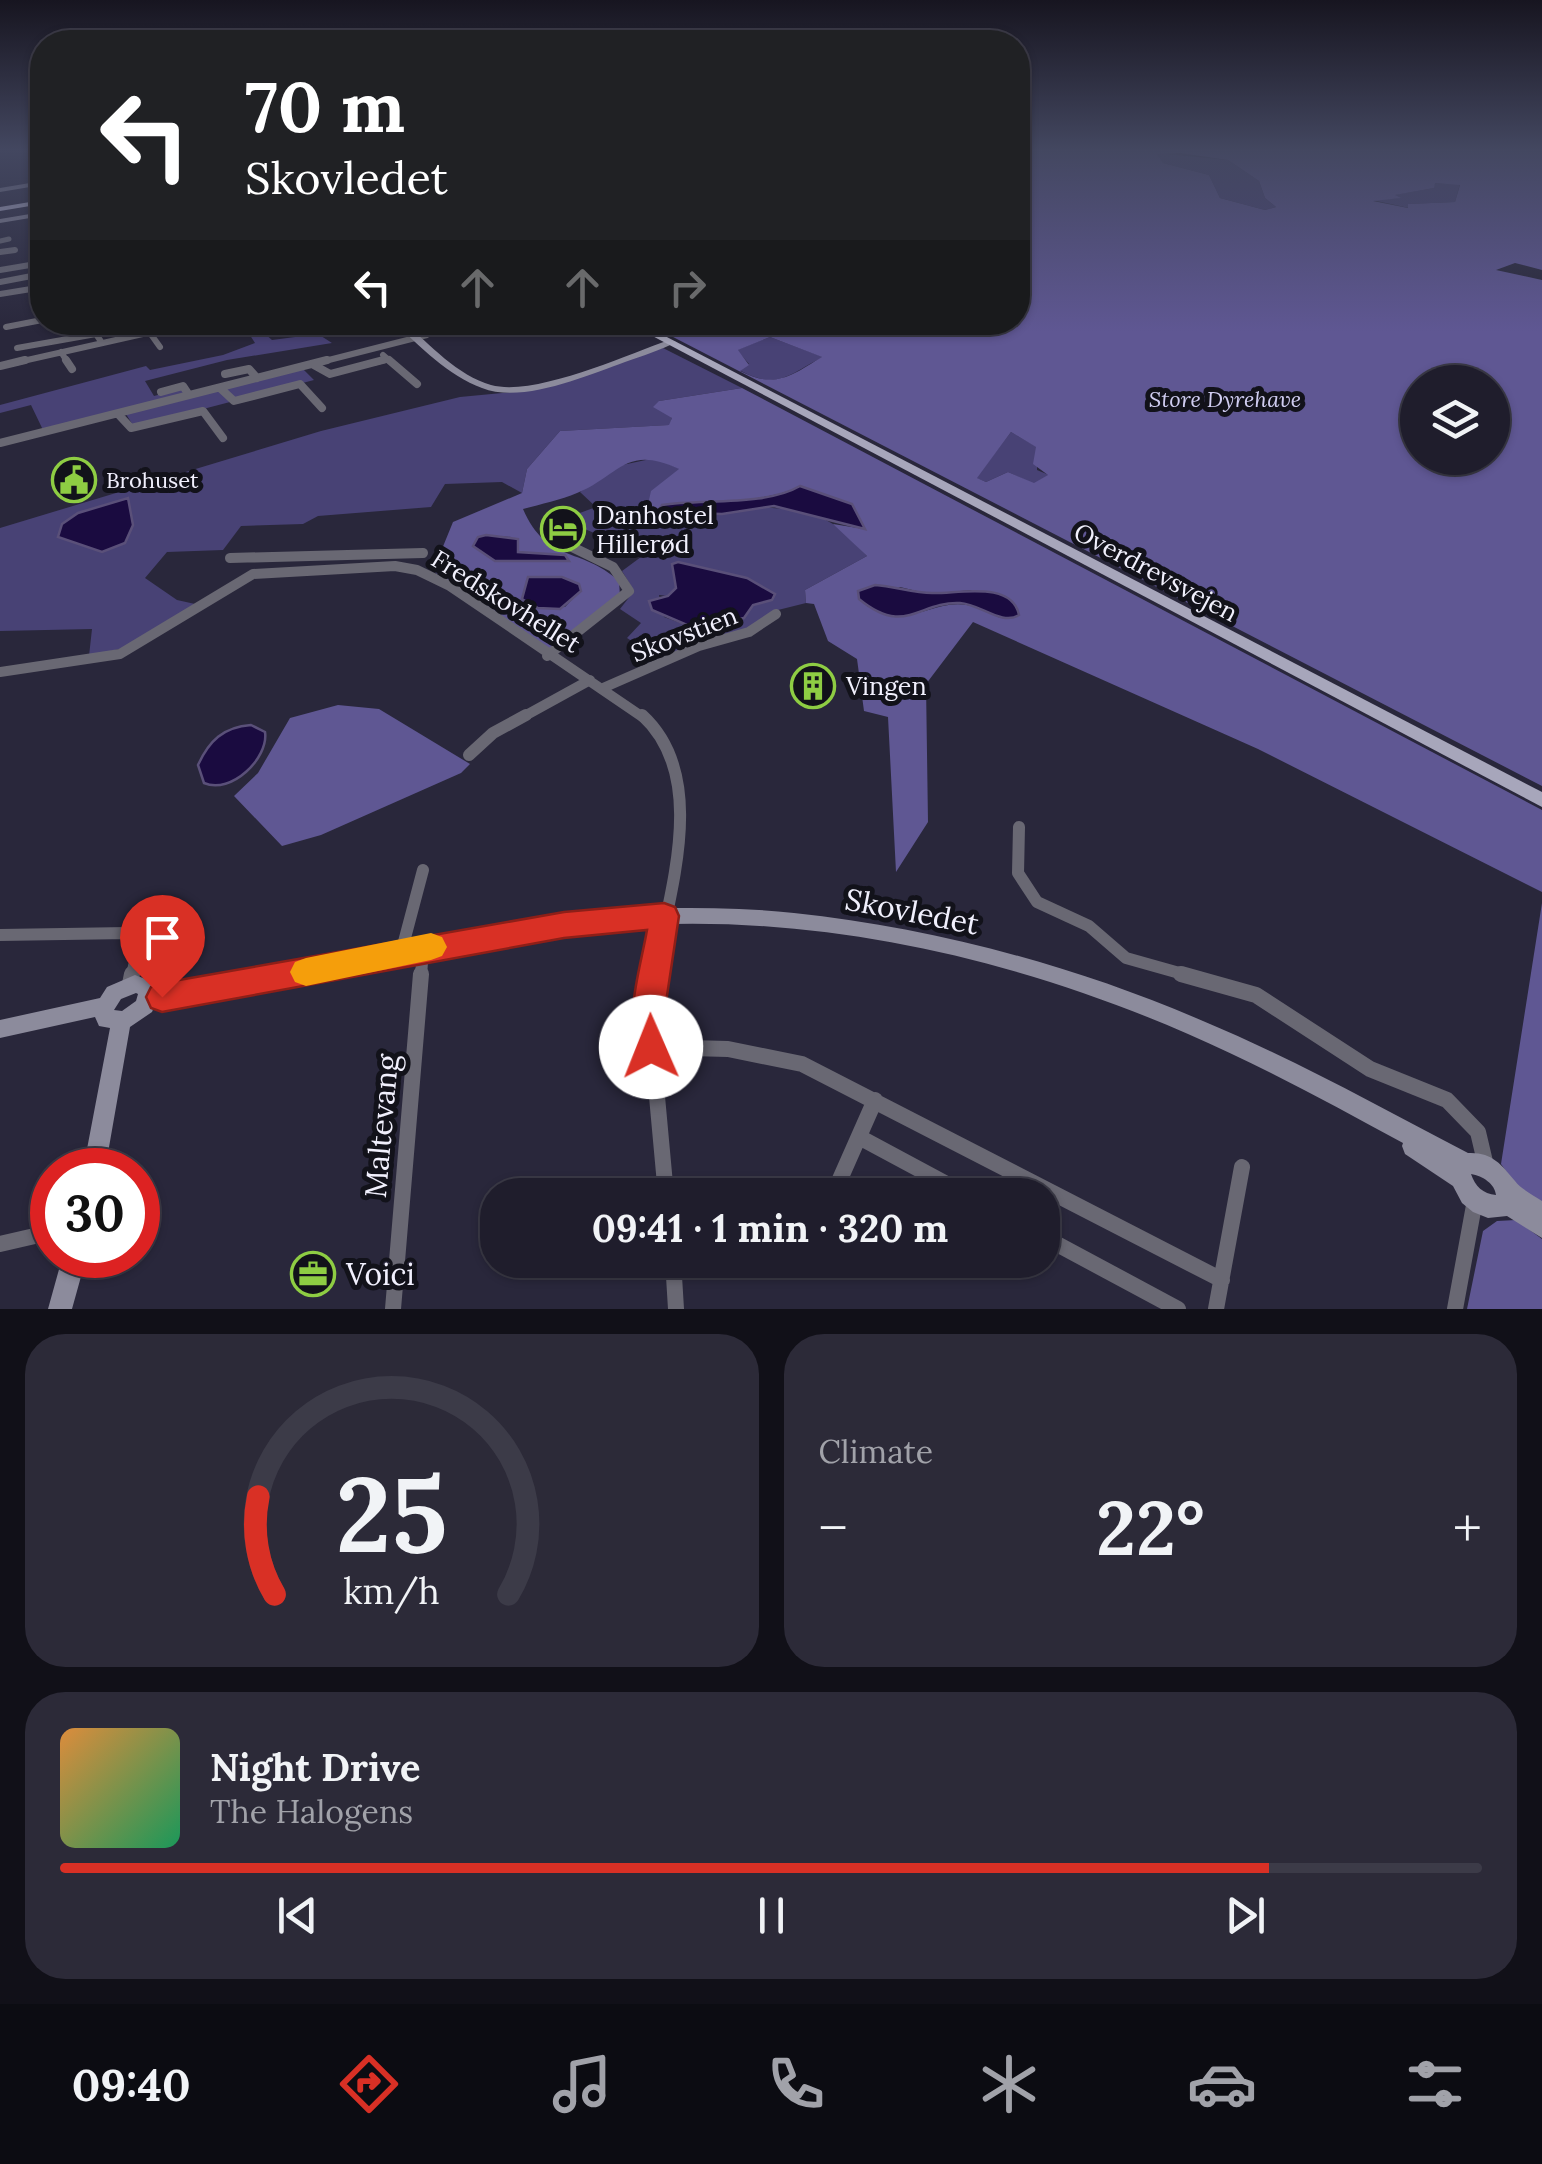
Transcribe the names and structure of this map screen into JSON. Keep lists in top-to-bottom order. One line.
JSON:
{"streets":{"main road":["Overdrevsvejen"],"street":["Fredskovhellet","Skovstien","Skovledet","Maltevang"]},"crossings":[["Fredskovhellet","Skovstien"],["Fredskovhellet","Skovledet"],["Skovledet","Maltevang"]],"parks":["Store Dyrehave"],"places":{"public building":["Brohuset"],"hotel":["Danhostel Hillerød"],"building":["Vingen"],"office":["Voici"]},"page":{"turn":["70 m","Skovledet"],"limit":"30","trip":"09:41 · 1 min · 320 m","tile":"Climate","heat":["−","22°","+"],"song":["Night Drive","The Halogens"],"tabs":"09:40","gauge":["25","km/h"]}}
